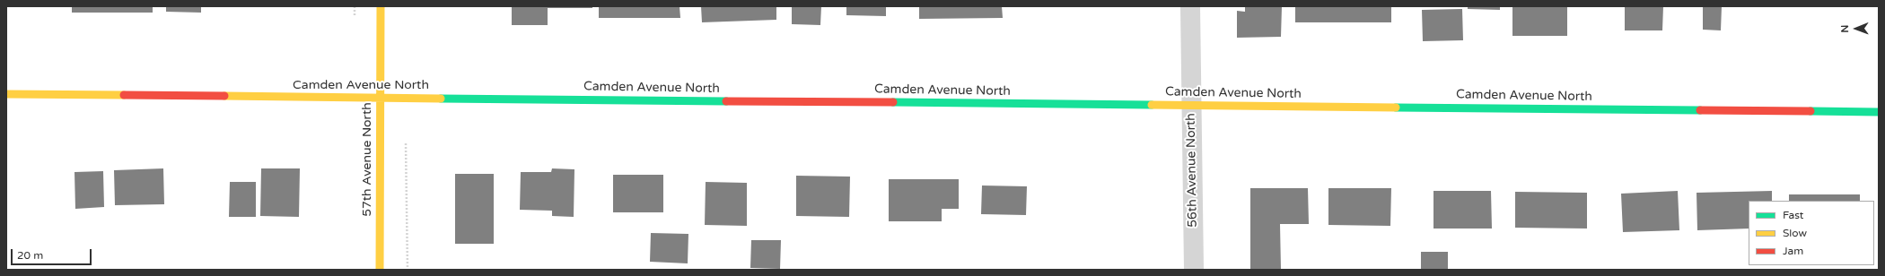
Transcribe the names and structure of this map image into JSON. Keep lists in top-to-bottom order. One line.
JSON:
{"streets":{"street":["Camden Avenue North","57th Avenue North","56th Avenue North"]},"crossings":[["Camden Avenue North","57th Avenue North"],["Camden Avenue North","56th Avenue North"]],"legend":["Fast","Slow","Jam"],"scale_bar":"20 m","north":"left"}
